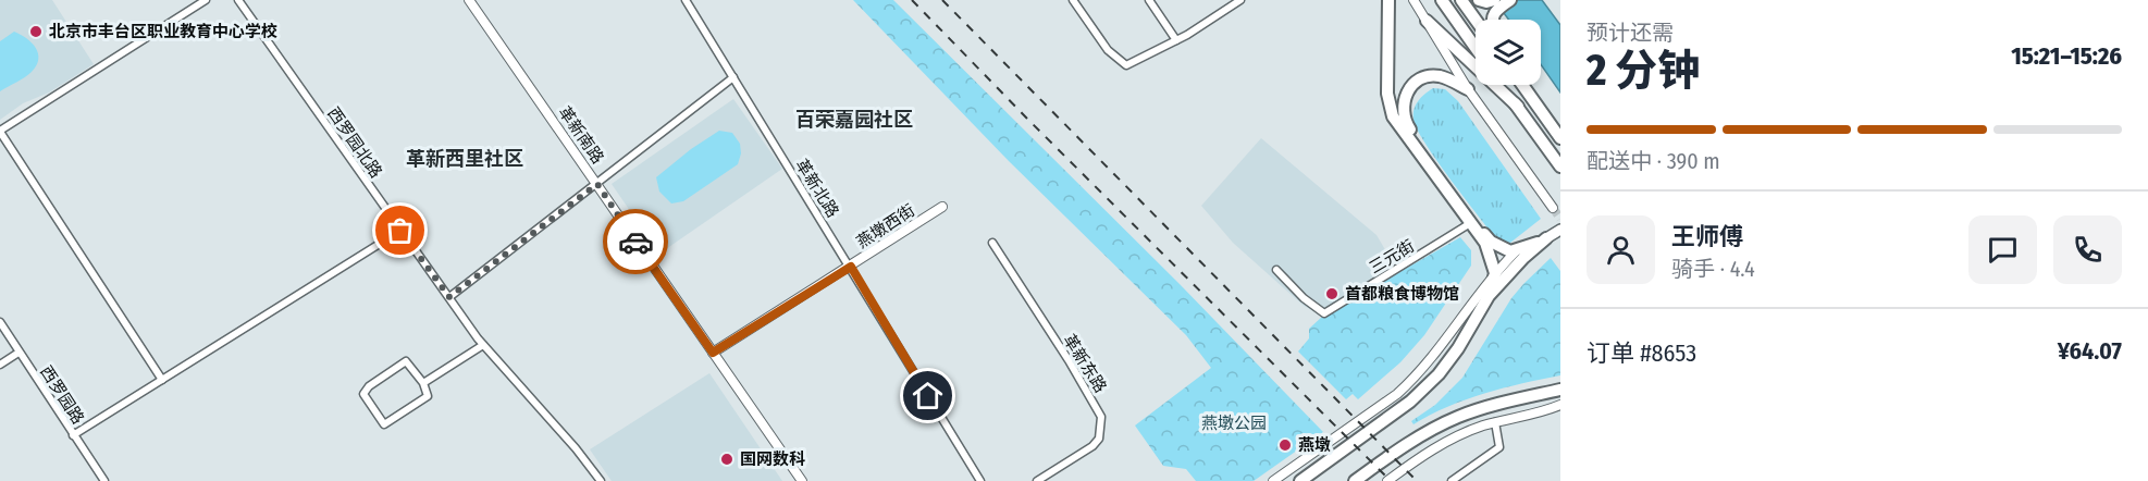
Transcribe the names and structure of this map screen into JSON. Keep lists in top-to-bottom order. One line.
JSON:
{"streets":{"street":["革新南路","西罗园北路","革新北路","燕墩西街","三元街","革新东路","西罗园路"]},"crossings":[["革新南路","燕墩西街"],["革新北路","燕墩西街"]],"districts":["百荣嘉园社区","革新西里社区"],"parks":["燕墩公园"],"places":["北京市丰台区职业教育中心学校","首都粮食博物馆","燕墩","国网数科"],"page":{"heading":["2 分钟","预计还需","15:21–15:26"],"panel":["王师傅","骑手 · 4.4","订单 #8653","¥64.07"],"bar":"配送中 · 390 m"}}
